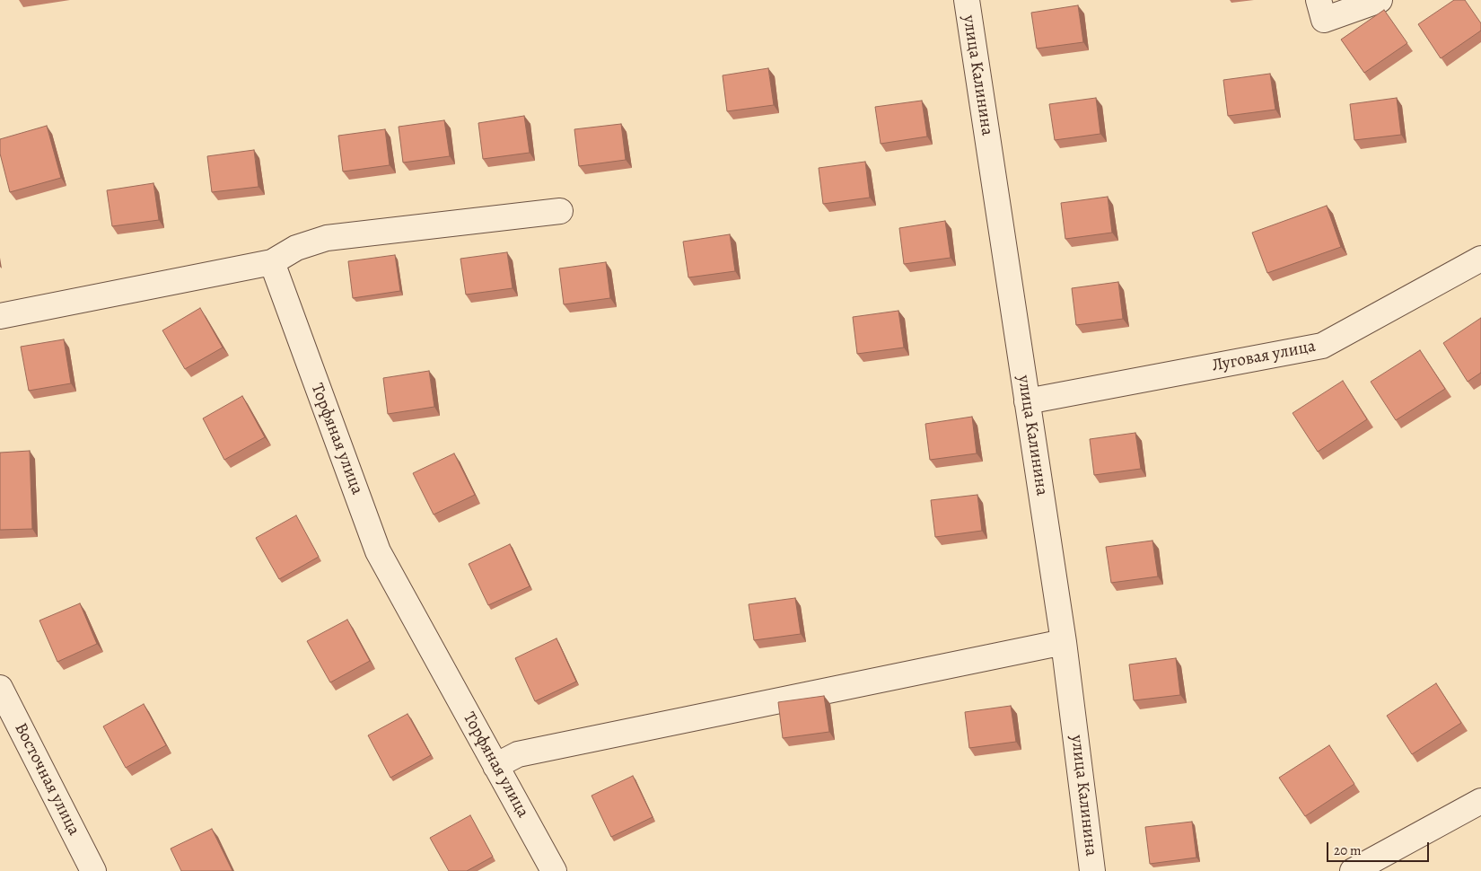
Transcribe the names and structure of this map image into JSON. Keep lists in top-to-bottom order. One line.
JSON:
{"streets":{"street":["улица Калинина","Луговая улица","Торфяная улица","Восточная улица"]},"crossings":[["улица Калинина","Луговая улица"]],"scale_bar":"20 m"}
